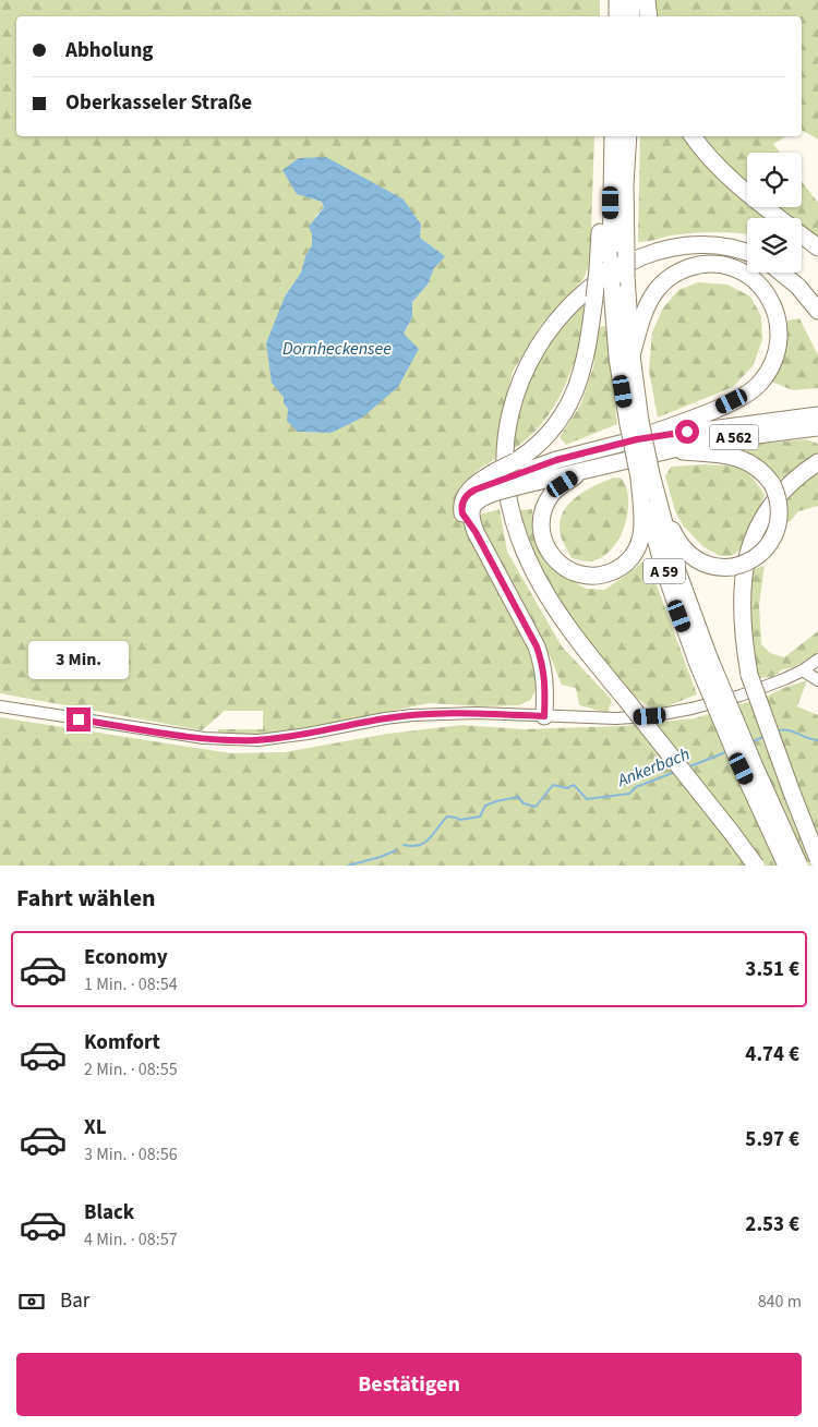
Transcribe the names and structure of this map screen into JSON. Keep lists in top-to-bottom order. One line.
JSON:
{"streets":{"highway":["A 562","A 59"]},"water":["Dornheckensee","Ankerbach"],"page":{"banner":["Abholung","Oberkasseler Straße"],"bubble":"3 Min.","heading":"Fahrt wählen","list":[{"name":"Economy","note":"1 Min. · 08:54","value":"3.51 €"},{"name":"Komfort","note":"2 Min. · 08:55","value":"4.74 €"},{"name":"XL","note":"3 Min. · 08:56","value":"5.97 €"},{"name":"Black","note":"4 Min. · 08:57","value":"2.53 €"}],"pay":["Bar","840 m"],"buttons":"Bestätigen"}}
